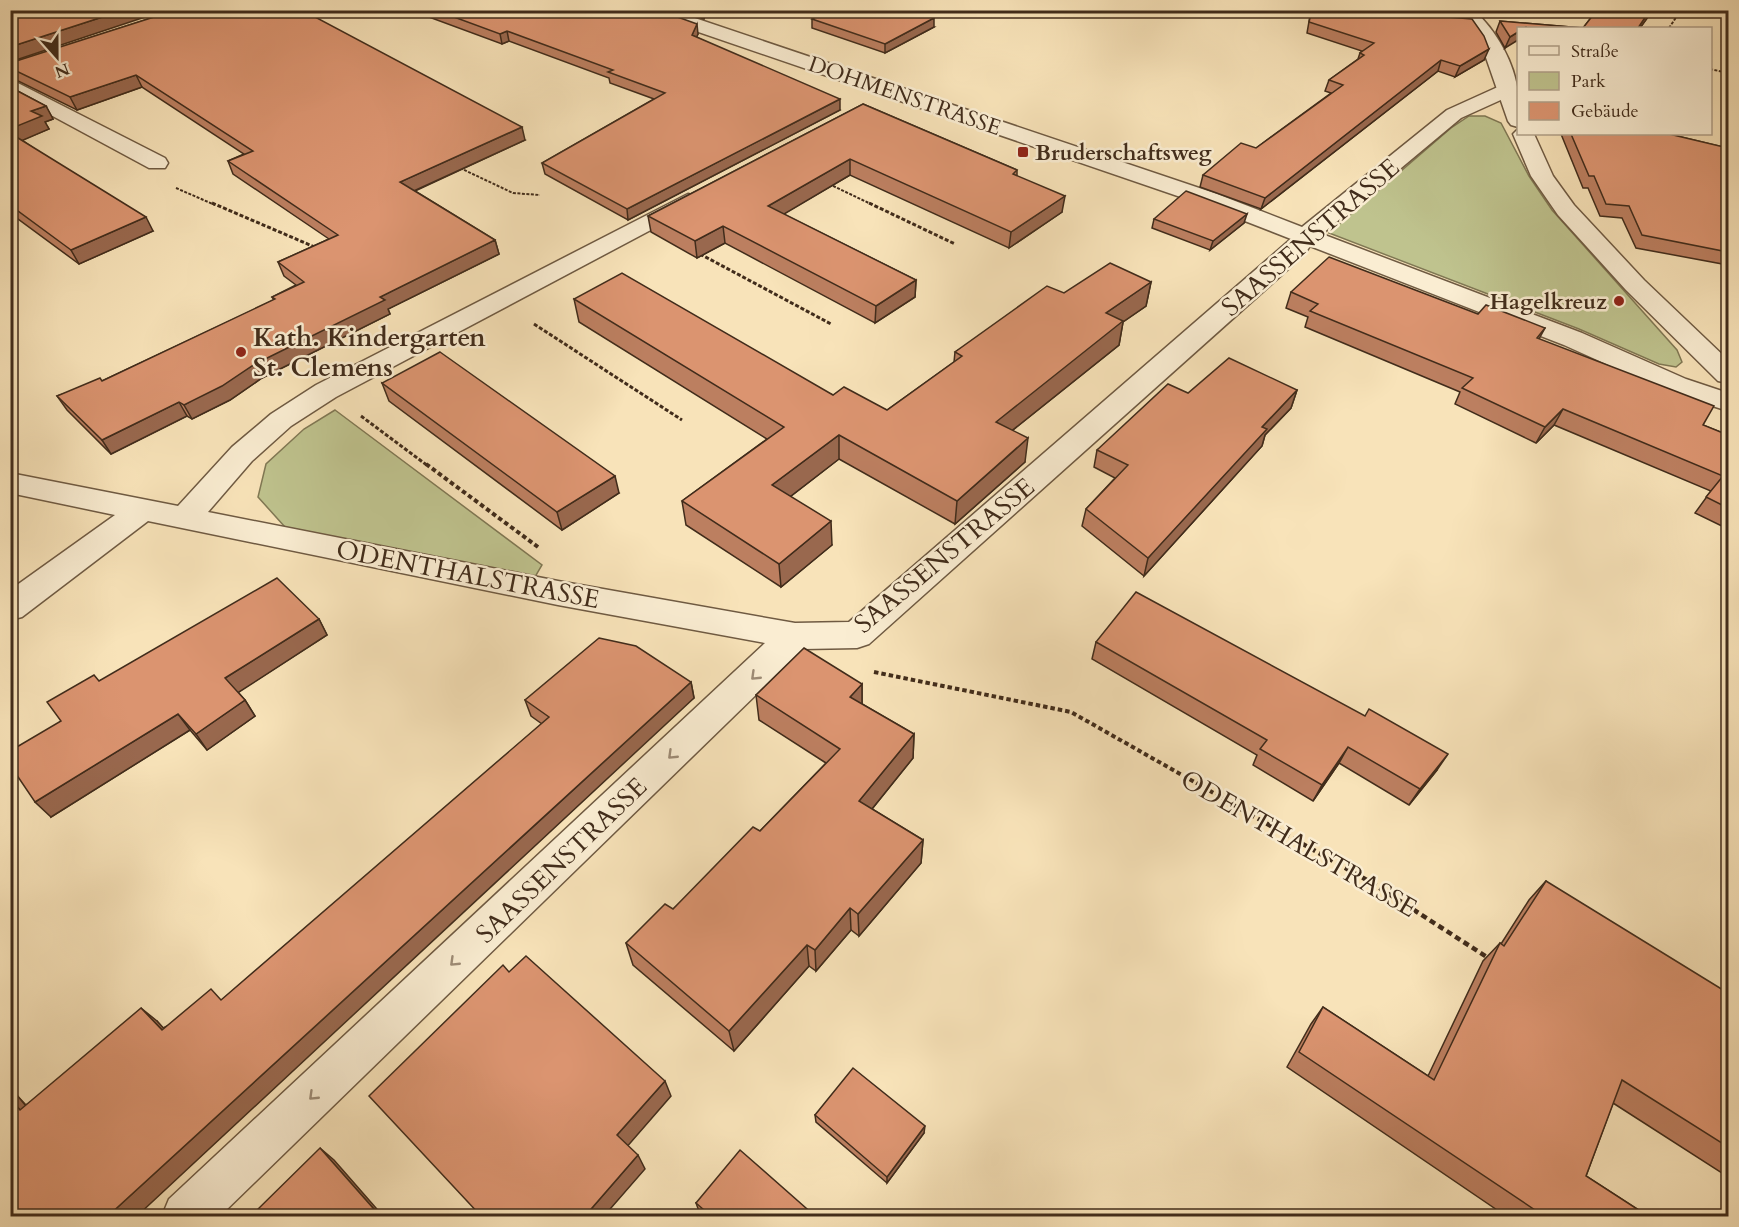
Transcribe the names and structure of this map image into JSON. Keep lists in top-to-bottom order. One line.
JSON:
{"streets":{"street":["DOHMENSTRASSE","SAASSENSTRASSE","ODENTHALSTRASSE"]},"crossings":[["DOHMENSTRASSE","SAASSENSTRASSE"],["SAASSENSTRASSE","ODENTHALSTRASSE"]],"one_way":["SAASSENSTRASSE"],"places":{"transit":["Bruderschaftsweg"],"other":["Hagelkreuz","Kath. Kindergarten St. Clemens"]},"legend":["Straße","Park","Gebäude"],"north":"bottom"}
